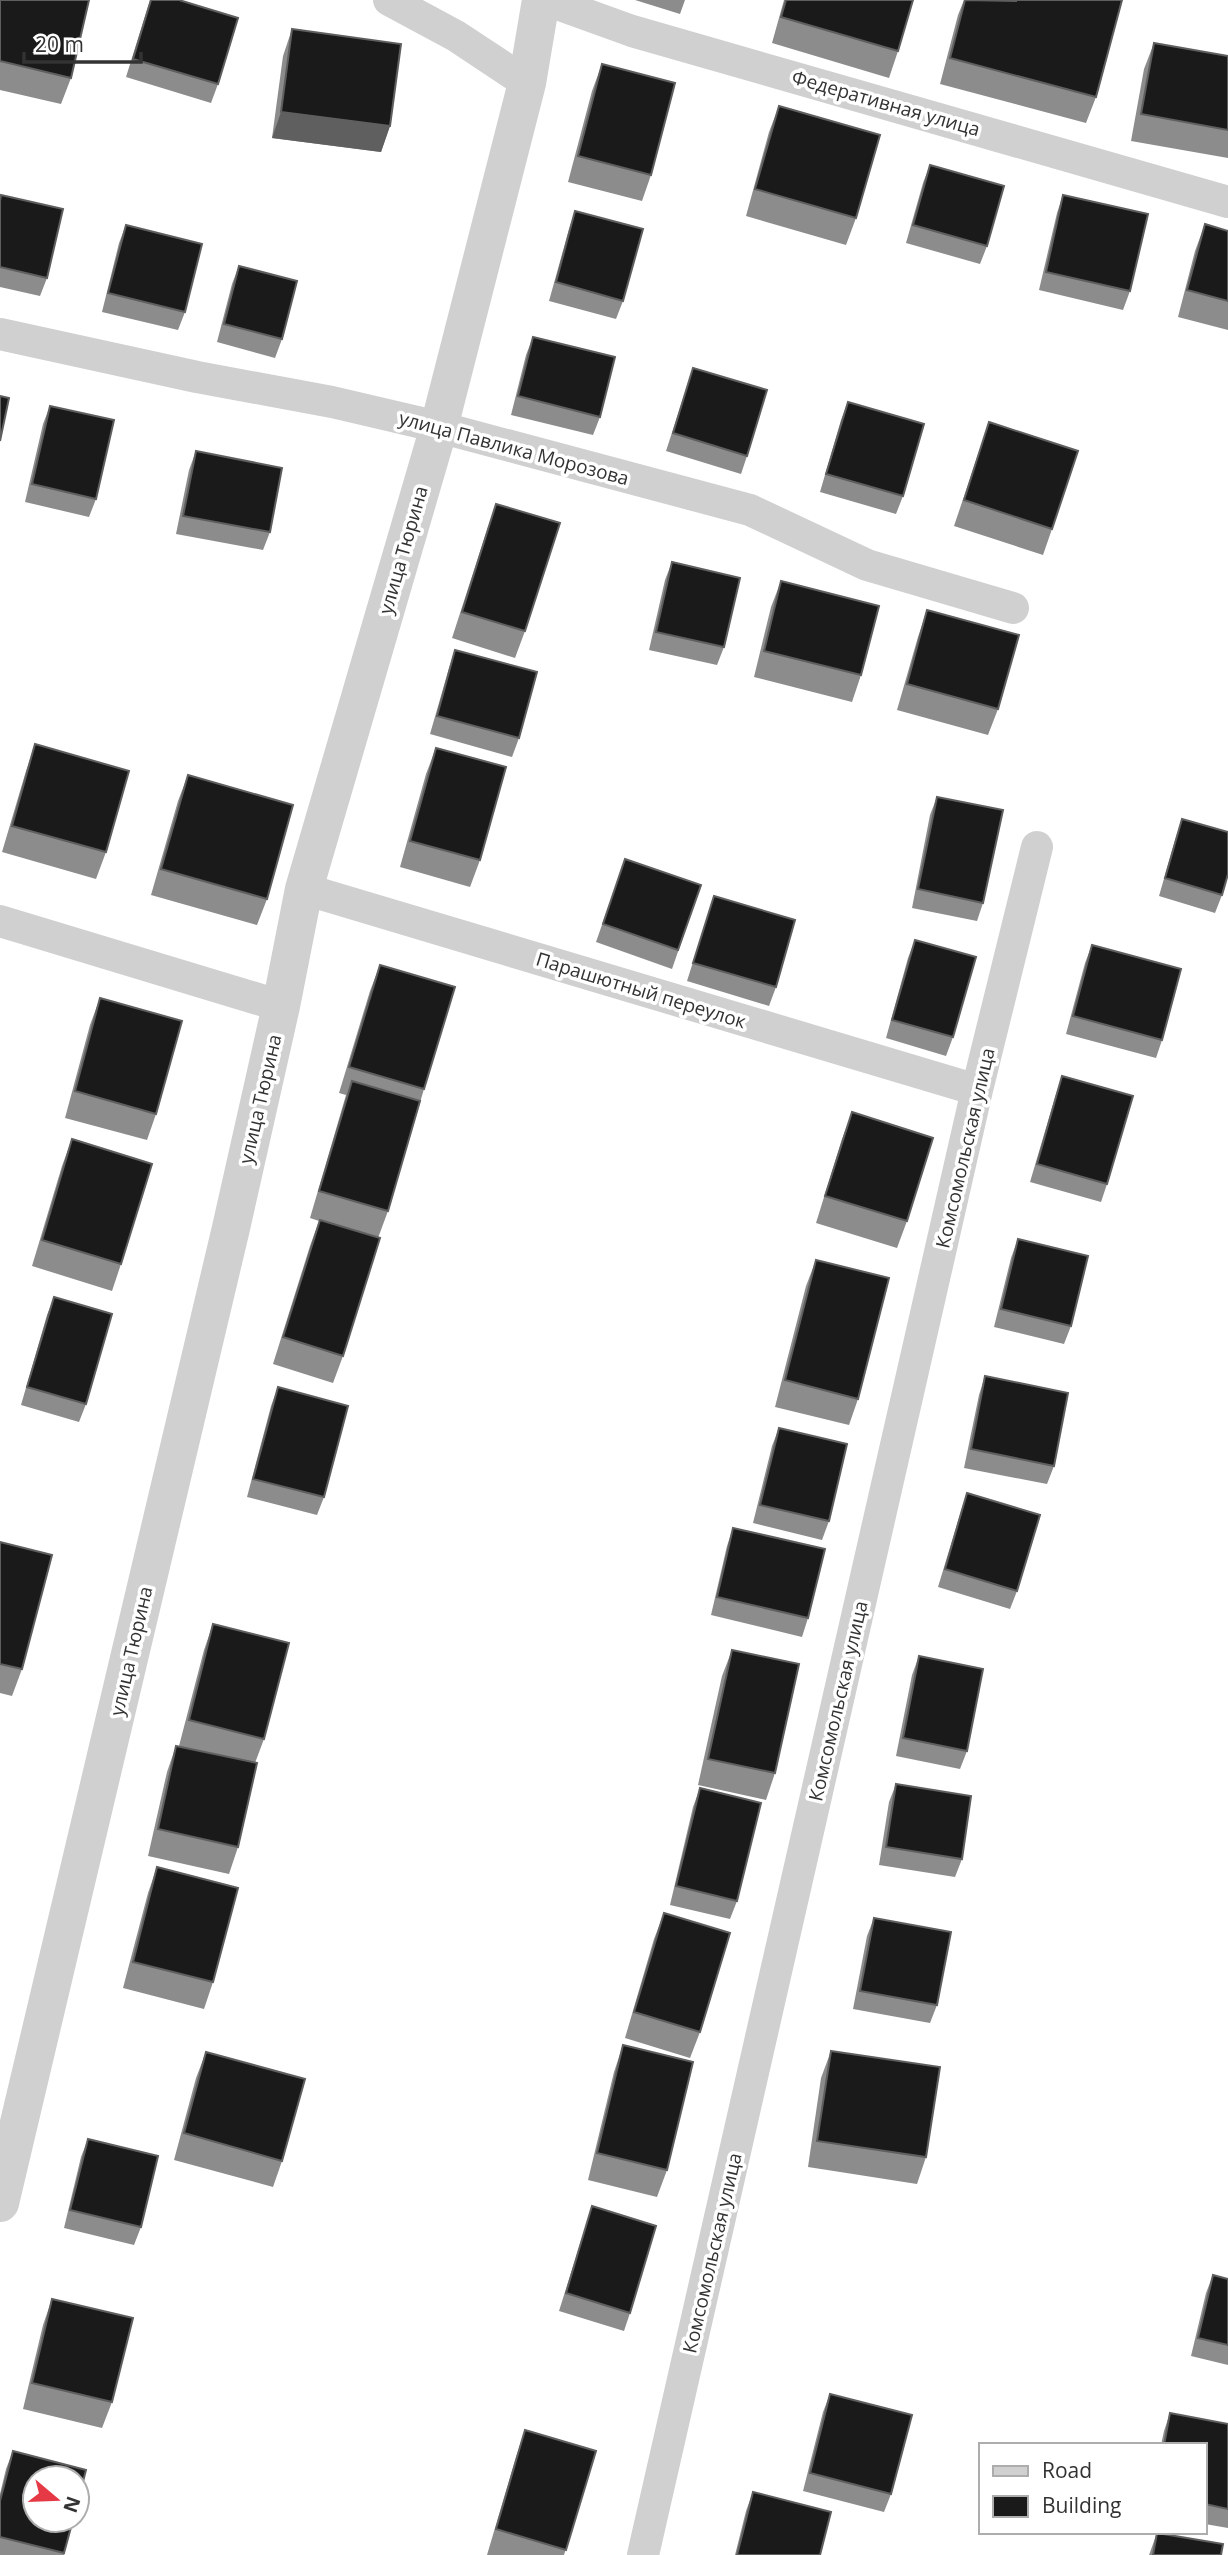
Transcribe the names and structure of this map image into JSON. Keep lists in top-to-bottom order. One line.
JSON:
{"streets":{"street":["Федеративная улица","улица Павлика Морозова","улица Тюрина","Парашютный переулок","Комсомольская улица"]},"crossings":[["Федеративная улица","улица Тюрина"],["улица Павлика Морозова","улица Тюрина"],["улица Тюрина","Парашютный переулок"],["Парашютный переулок","Комсомольская улица"]],"legend":["Road","Building"],"scale_bar":"20 m","north":"right"}
